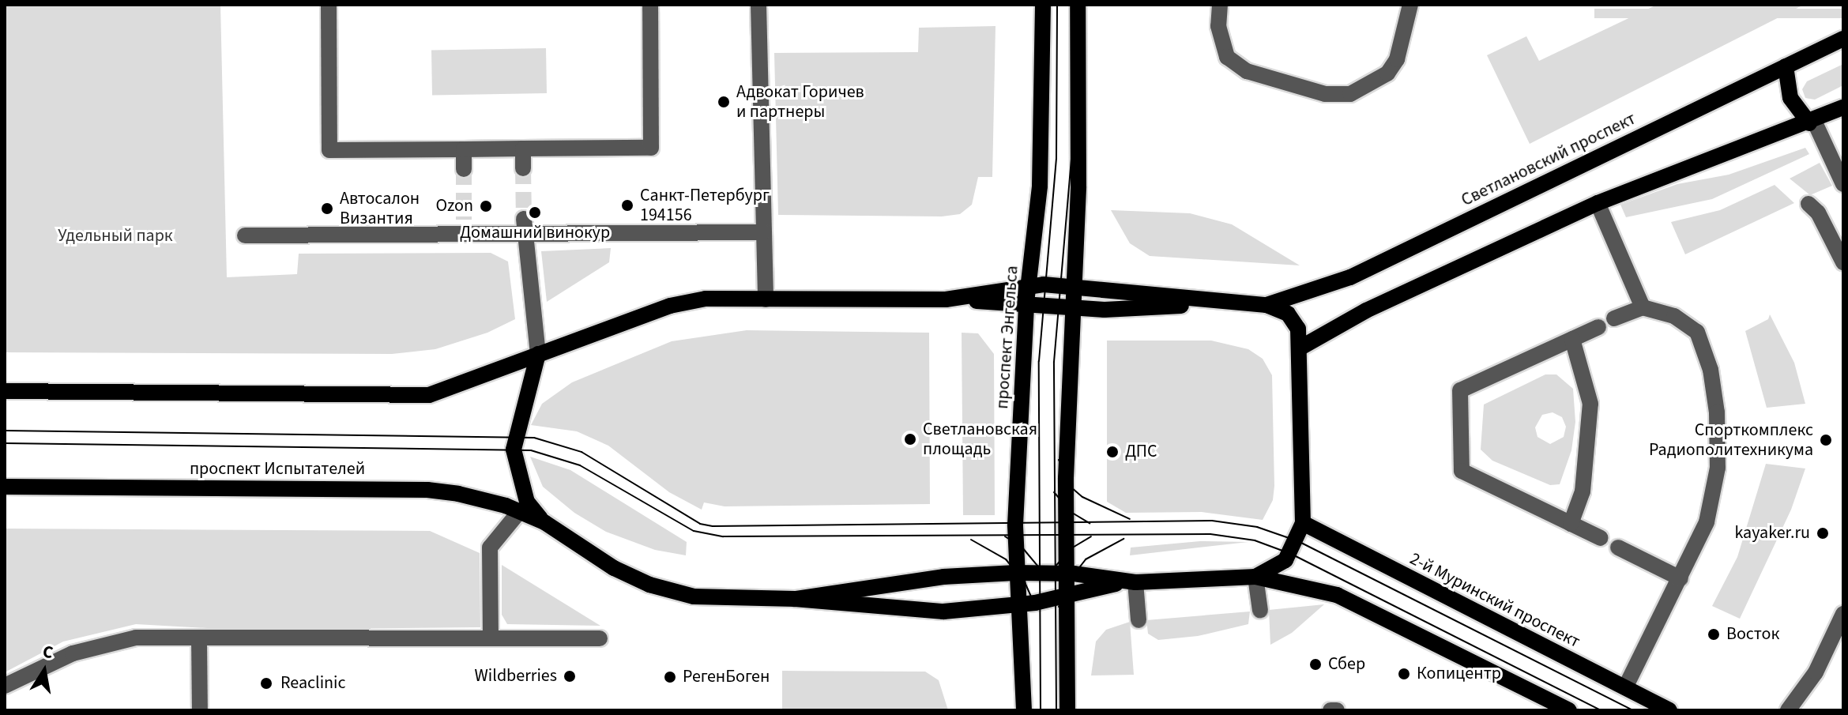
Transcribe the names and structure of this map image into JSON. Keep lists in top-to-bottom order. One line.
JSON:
{"streets":{"main road":["Светлановский проспект","проспект Энгельса","проспект Испытателей","2-й Муринский проспект"]},"parks":["Удельный парк"],"places":["Адвокат Горичев и партнеры","Санкт-Петербург 194156","Ozon","Автосалон Византия","Домашний винокур","Светлановская площадь","Спорткомплекс Радиополитехникума","ДПС","kayaker.ru","Восток","Сбер","Копицентр","Wildberries","РегенБоген","Reaclinic"],"north":"top"}
